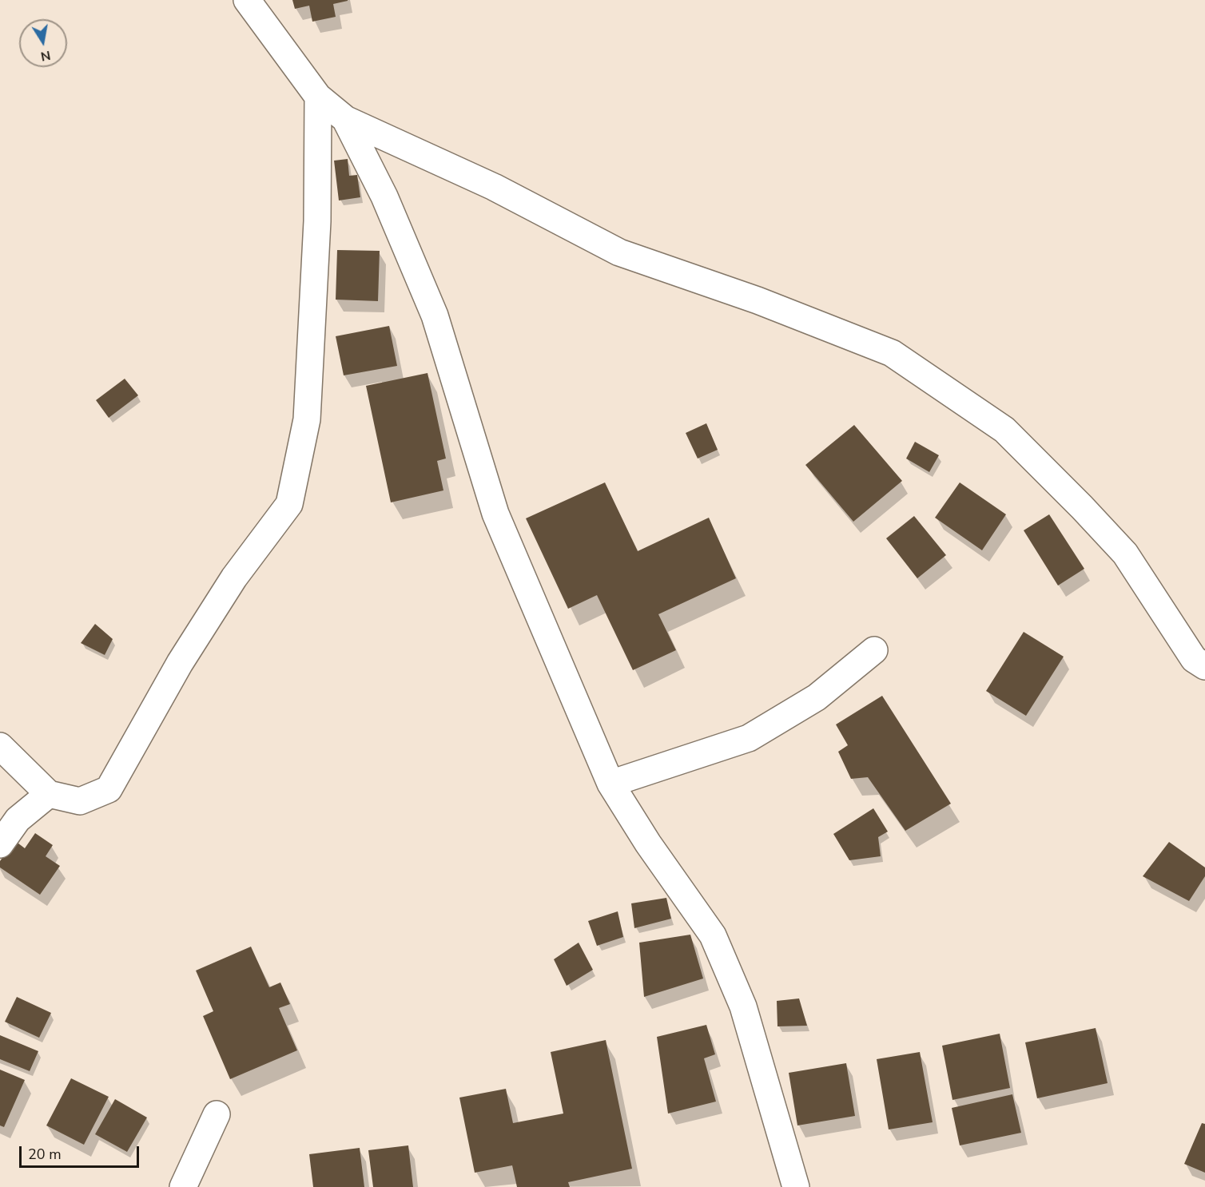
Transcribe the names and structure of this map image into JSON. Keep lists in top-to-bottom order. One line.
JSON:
{"scale_bar":"20 m","north":"bottom"}
